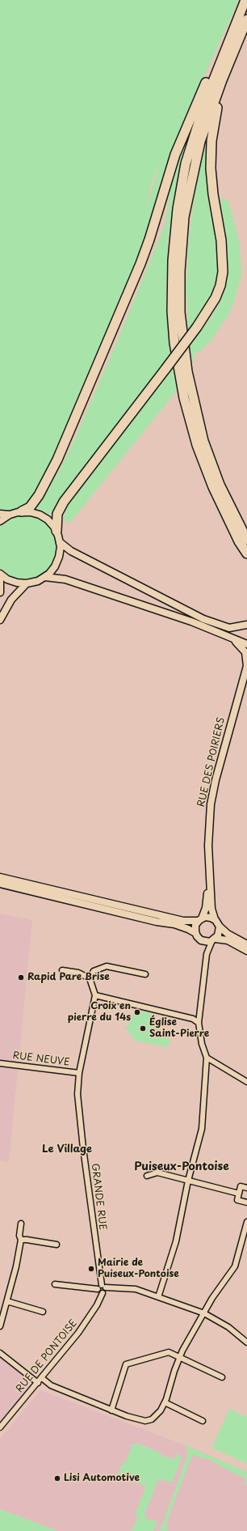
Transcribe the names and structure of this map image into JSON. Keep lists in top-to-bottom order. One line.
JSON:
{"streets":{"main road":["RUE DES POIRIERS"],"street":["RUE NEUVE","GRANDE RUE","RUE DE PONTOISE"]},"crossings":[["RUE NEUVE","GRANDE RUE"],["GRANDE RUE","RUE DE PONTOISE"]],"districts":["Le Village","Puiseux-Pontoise"],"places":["Rapid Pare Brise","Croix en pierre du 14s","Église Saint-Pierre","Mairie de Puiseux-Pontoise","Lisi Automotive"]}
